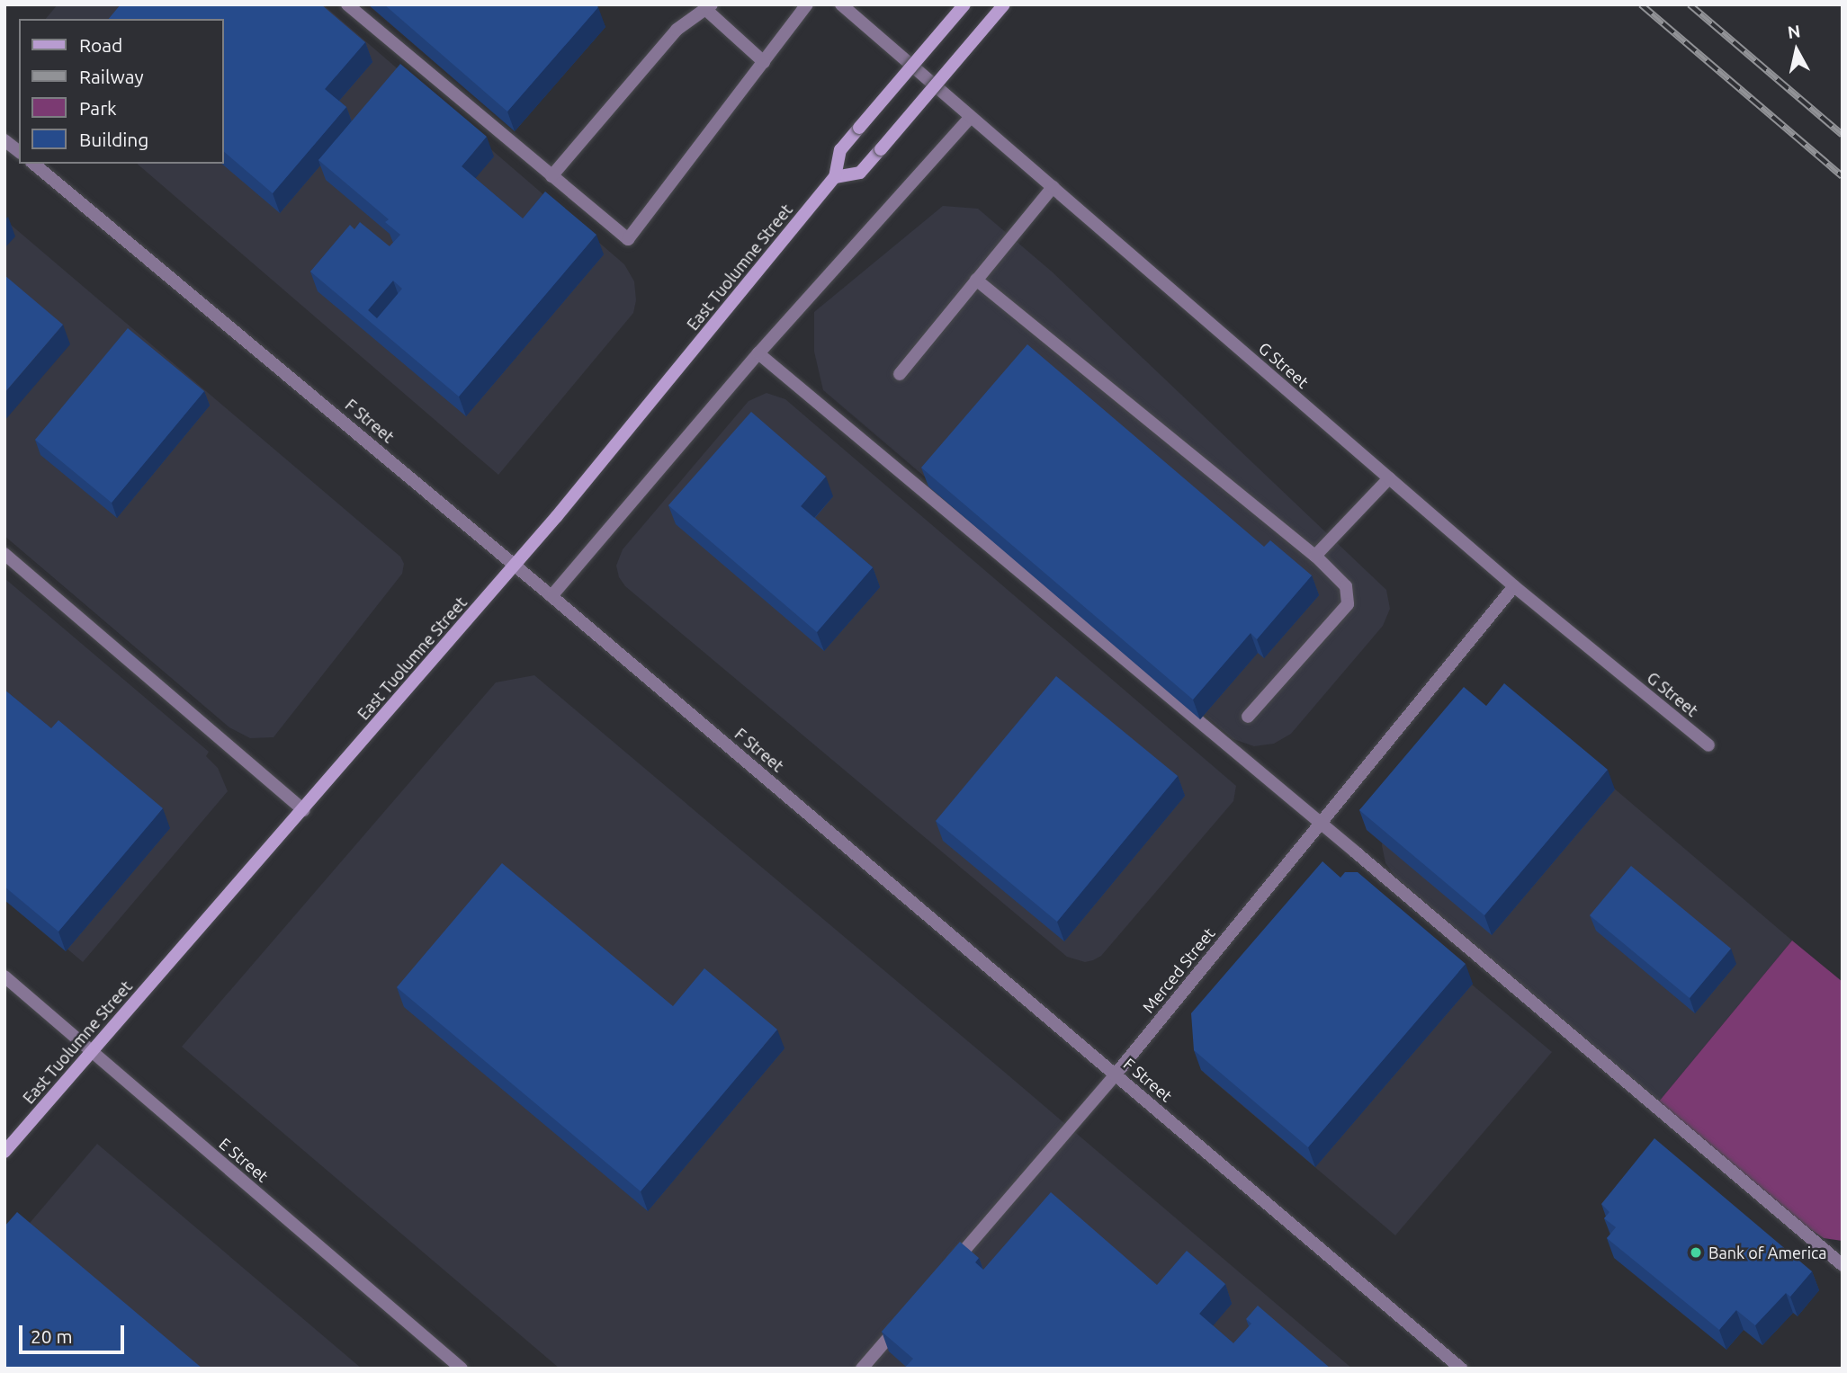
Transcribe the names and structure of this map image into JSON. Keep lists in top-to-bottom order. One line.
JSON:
{"streets":{"main road":["East Tuolumne Street"],"street":["G Street","F Street","Merced Street","E Street"]},"crossings":[["East Tuolumne Street","F Street"],["East Tuolumne Street","E Street"],["G Street","Merced Street"],["F Street","Merced Street"]],"places":["Bank of America"],"legend":["Road","Railway","Park","Building"],"scale_bar":"20 m","north":"top"}
